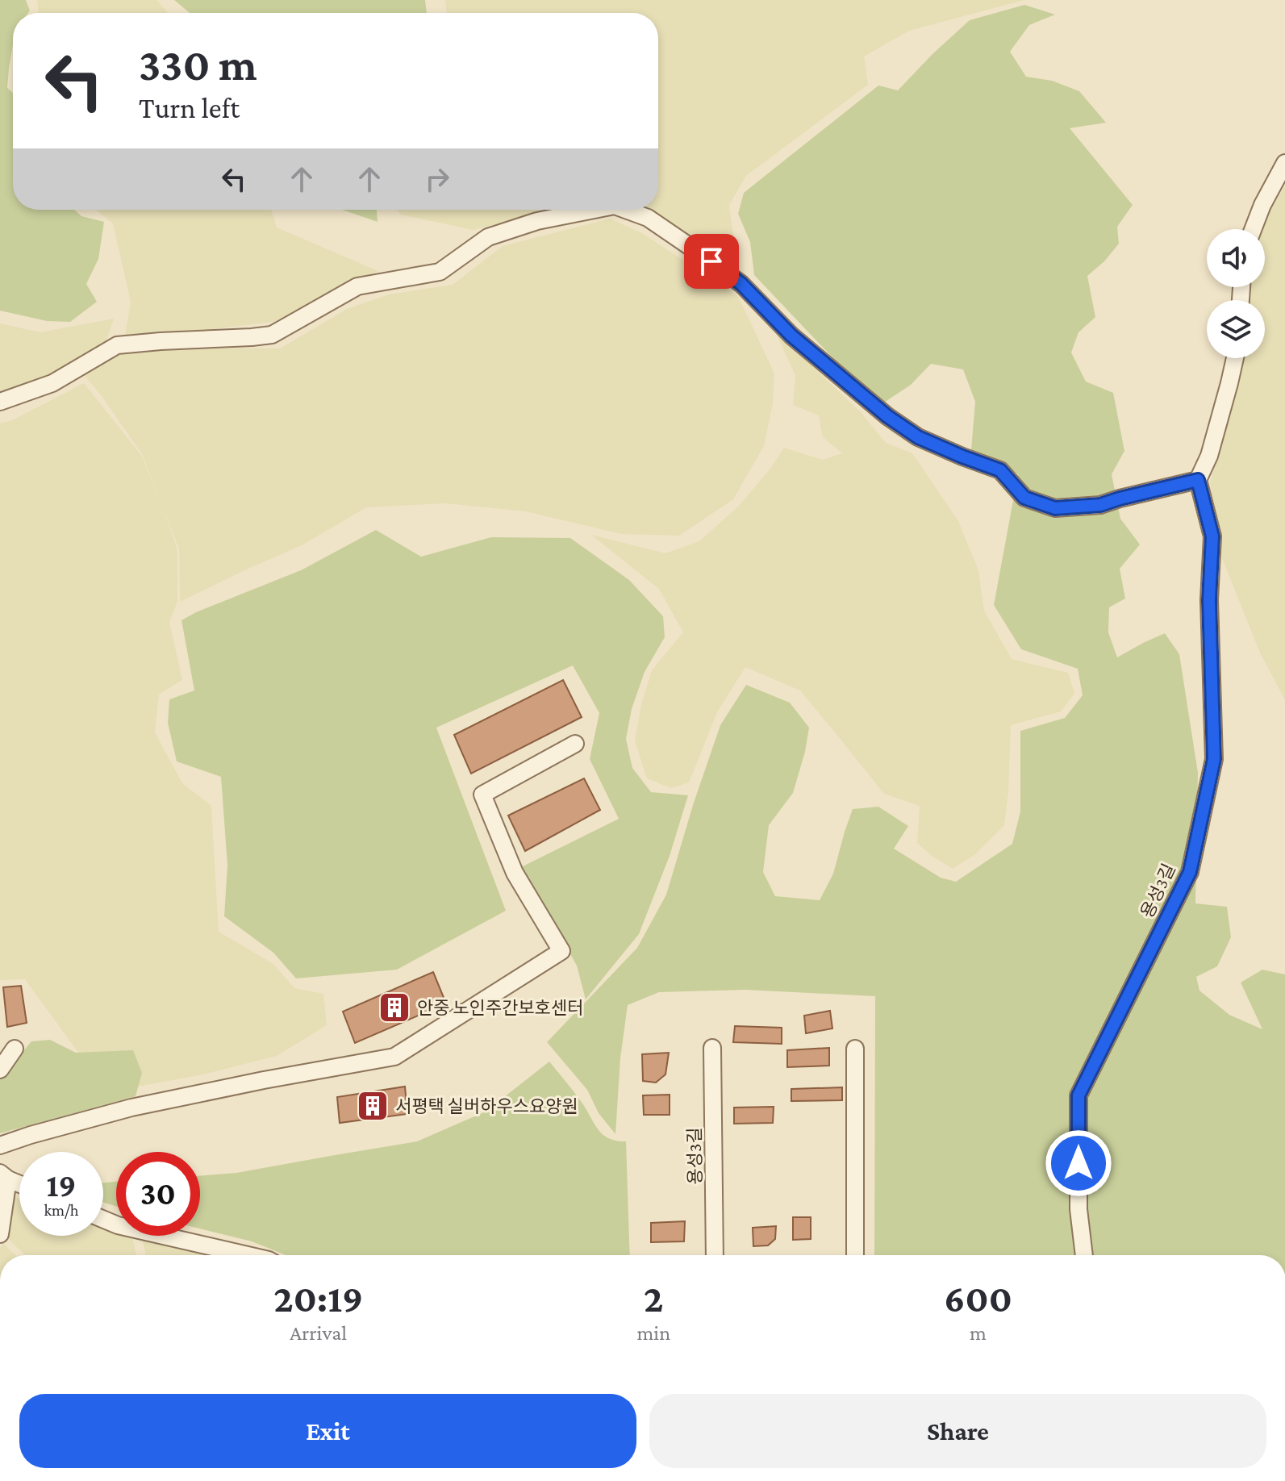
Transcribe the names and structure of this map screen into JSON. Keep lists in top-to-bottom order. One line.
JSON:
{"streets":{"street":["용성3길"]},"places":{"building":["안중 노인주간보호센터","서평택 실버하우스요양원"]},"page":{"turn":["330 m","Turn left"],"speed":"19 km/h","limit":"30","eta":["20:19","Arrival","2","min","600","m"],"buttons":["Exit","Share"]}}
